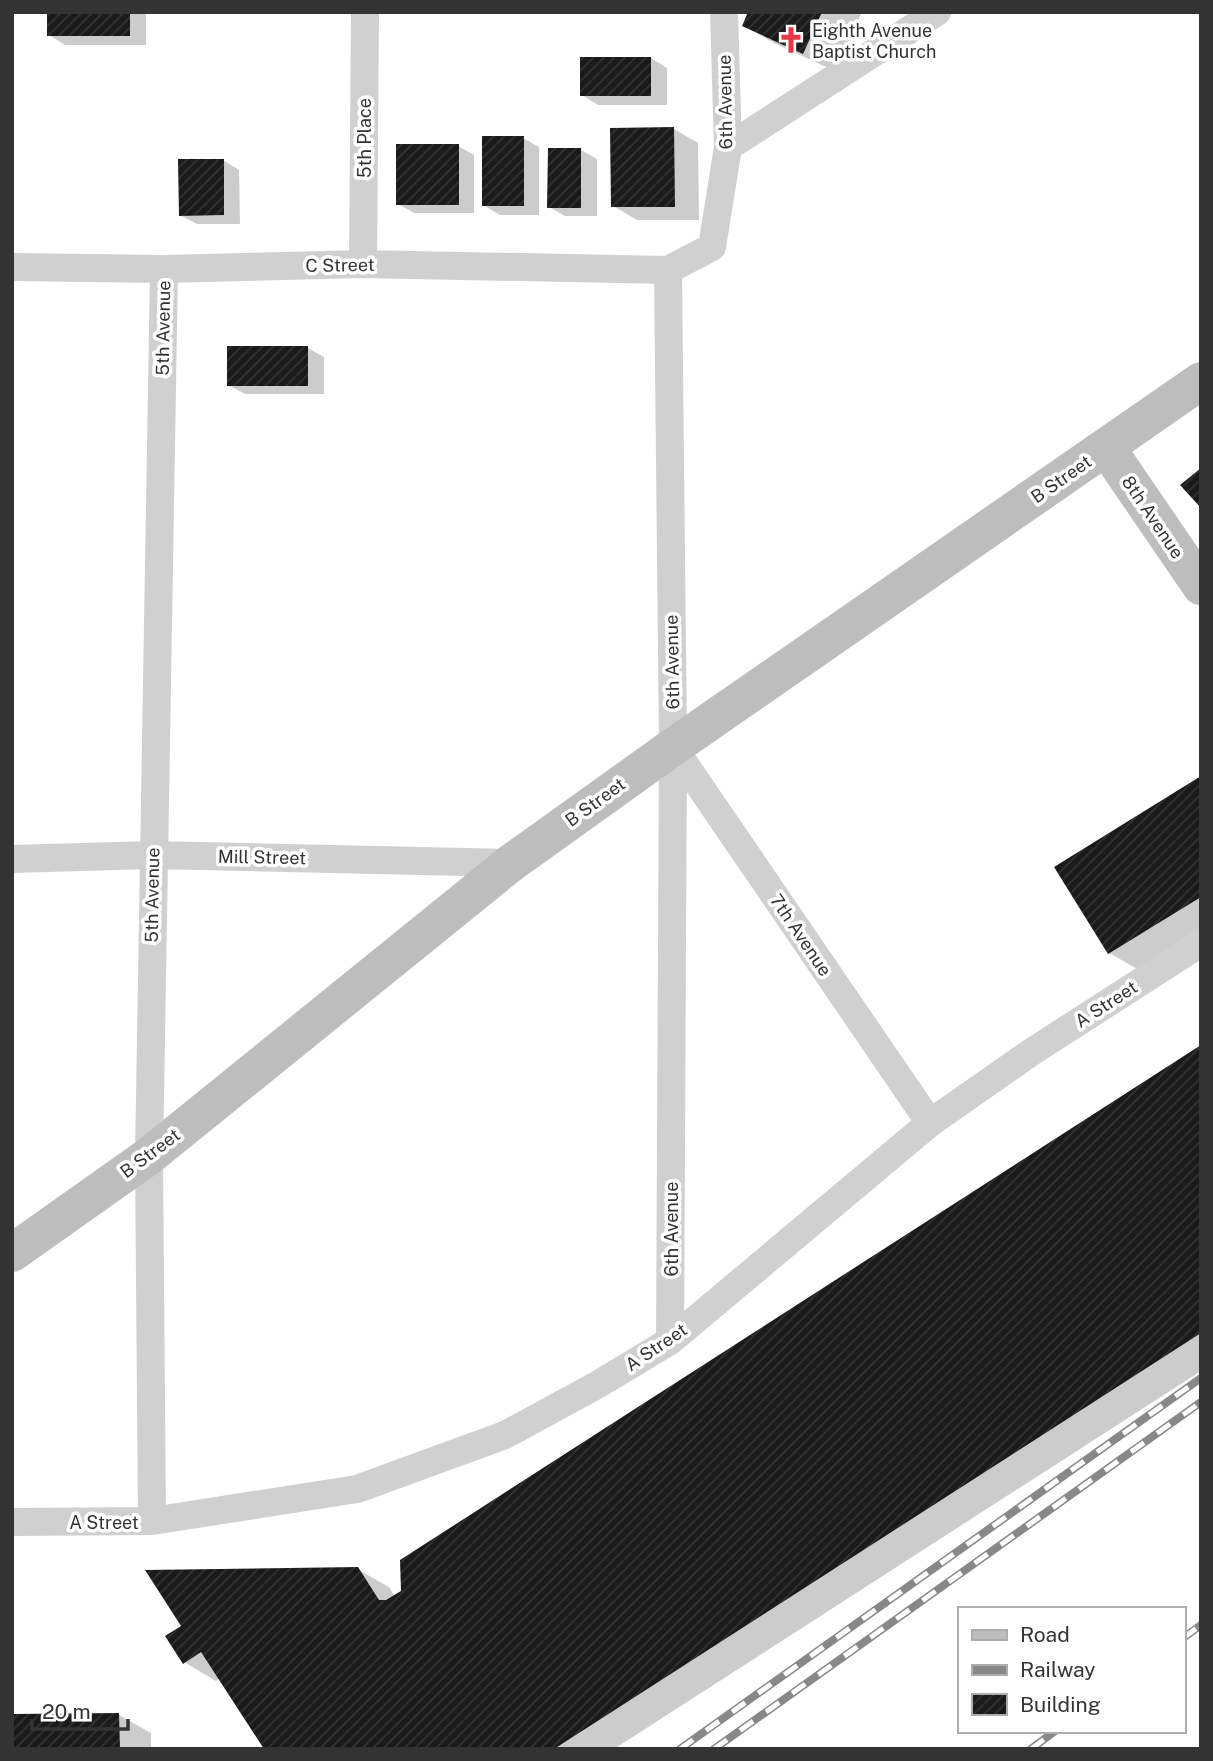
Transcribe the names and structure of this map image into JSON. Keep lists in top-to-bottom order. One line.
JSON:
{"streets":{"street":["6th Avenue","5th Place","C Street","5th Avenue","B Street","8th Avenue","Mill Street","7th Avenue","A Street"]},"crossings":[["6th Avenue","C Street"],["6th Avenue","B Street"],["6th Avenue","7th Avenue"],["6th Avenue","A Street"],["5th Place","C Street"],["C Street","5th Avenue"],["5th Avenue","B Street"],["5th Avenue","Mill Street"],["5th Avenue","A Street"],["B Street","8th Avenue"],["B Street","Mill Street"],["B Street","7th Avenue"],["7th Avenue","A Street"]],"places":{"church":["Eighth Avenue Baptist Church"]},"legend":["Road","Railway","Building"],"scale_bar":"20 m"}
